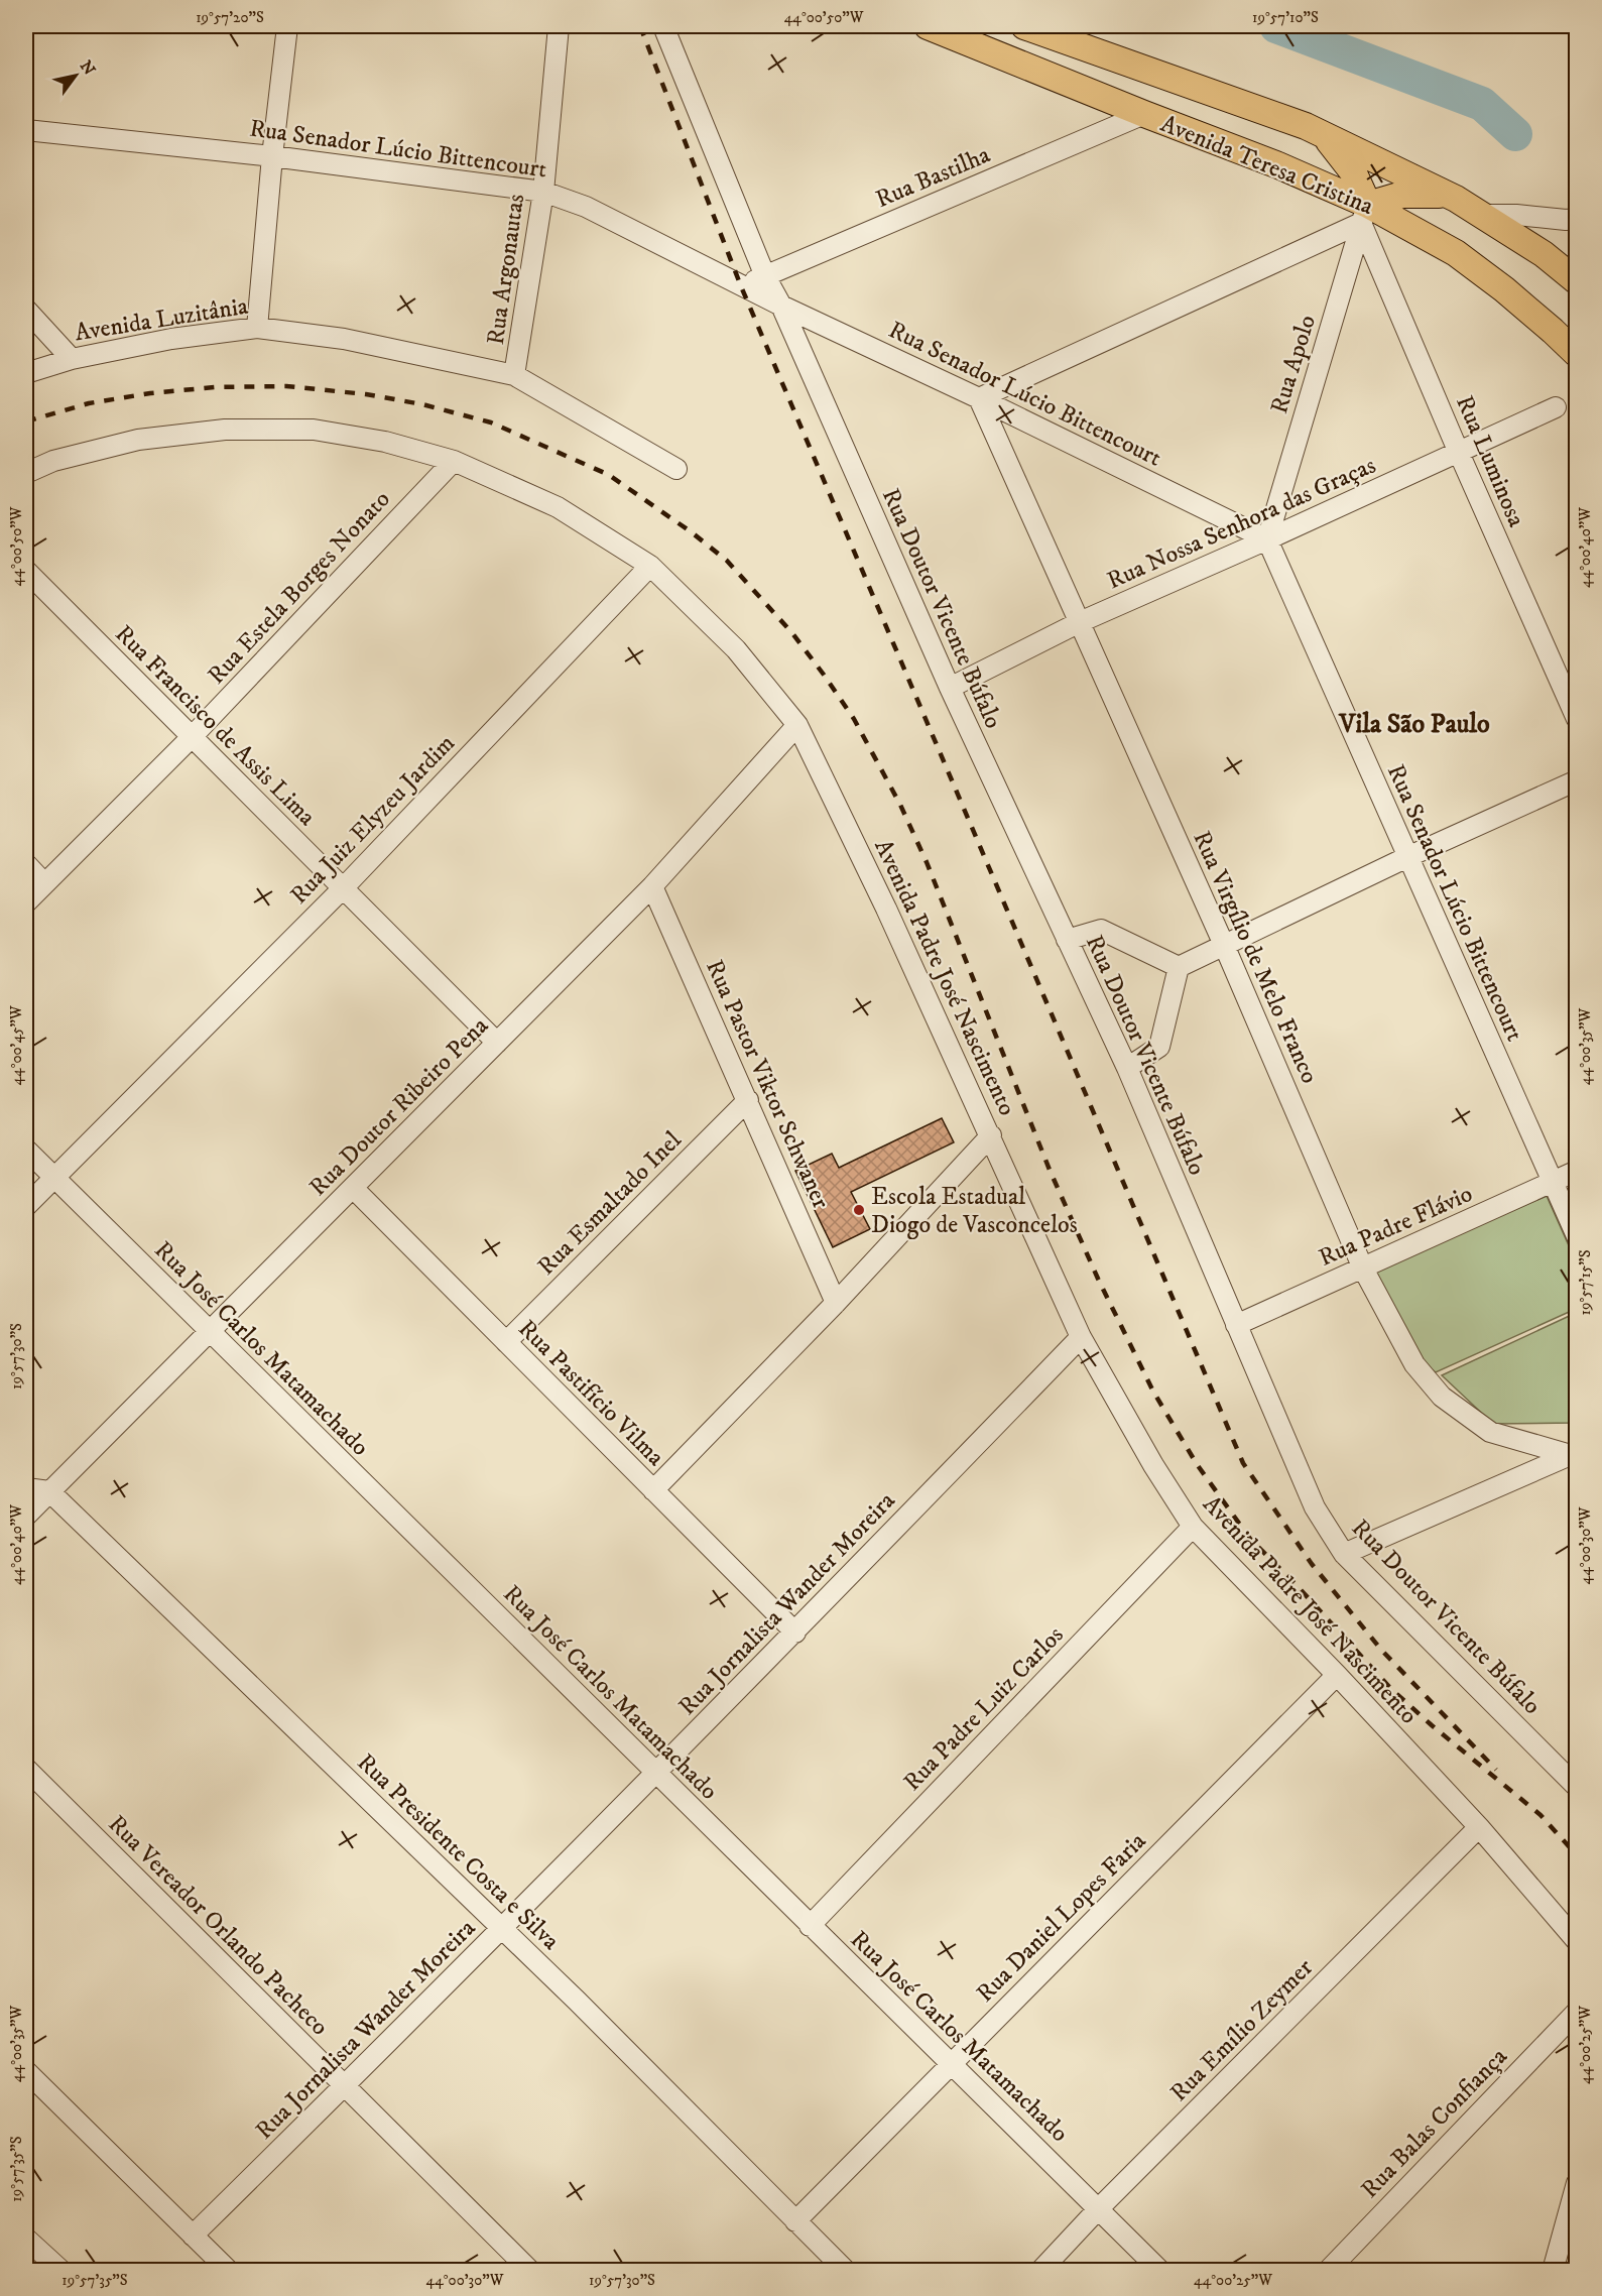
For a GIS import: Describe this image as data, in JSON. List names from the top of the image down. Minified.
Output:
{"streets":{"main road":["Avenida Teresa Cristina"],"street":["Rua Senador Lúcio Bittencourt","Rua Bastilha","Rua Argonautas","Avenida Luzitânia","Rua Apolo","Rua Luminosa","Rua Nossa Senhora das Graças","Rua Estela Borges Nonato","Rua Doutor Vicente Búfalo","Rua Francisco de Assis Lima","Rua Juiz Elyzeu Jardim","Rua Virgílio de Melo Franco","Avenida Padre José Nascimento","Rua Pastor Viktor Schwaner","Rua Doutor Ribeiro Pena","Rua Esmaltado Inel","Rua Padre Flávio","Rua José Carlos Matamachado","Rua Pastifício Vilma","Rua Jornalista Wander Moreira","Rua Padre Luiz Carlos","Rua Presidente Costa e Silva","Rua Daniel Lopes Faria","Rua Vereador Orlando Pacheco","Rua Emílio Zeymer","Rua Balas Confiança"]},"crossings":[["Rua Senador Lúcio Bittencourt","Rua Bastilha"],["Rua Senador Lúcio Bittencourt","Rua Argonautas"],["Rua Senador Lúcio Bittencourt","Rua Apolo"],["Rua Senador Lúcio Bittencourt","Rua Nossa Senhora das Graças"],["Rua Senador Lúcio Bittencourt","Rua Doutor Vicente Búfalo"],["Rua Senador Lúcio Bittencourt","Rua Virgílio de Melo Franco"],["Rua Senador Lúcio Bittencourt","Rua Padre Flávio"],["Avenida Teresa Cristina","Rua Bastilha"],["Avenida Teresa Cristina","Rua Apolo"],["Avenida Teresa Cristina","Rua Luminosa"],["Rua Bastilha","Rua Doutor Vicente Búfalo"],["Rua Argonautas","Avenida Luzitânia"],["Rua Apolo","Rua Luminosa"],["Rua Apolo","Rua Nossa Senhora das Graças"],["Rua Luminosa","Rua Nossa Senhora das Graças"],["Rua Nossa Senhora das Graças","Rua Doutor Vicente Búfalo"],["Rua Nossa Senhora das Graças","Rua Virgílio de Melo Franco"],["Rua Estela Borges Nonato","Rua Francisco de Assis Lima"],["Rua Estela Borges Nonato","Avenida Padre José Nascimento"],["Rua Doutor Vicente Búfalo","Rua Padre Flávio"],["Rua Francisco de Assis Lima","Rua Juiz Elyzeu Jardim"],["Rua Francisco de Assis Lima","Rua Doutor Ribeiro Pena"],["Rua Juiz Elyzeu Jardim","Avenida Padre José Nascimento"],["Rua Juiz Elyzeu Jardim","Rua José Carlos Matamachado"],["Rua Virgílio de Melo Franco","Rua Padre Flávio"],["Avenida Padre José Nascimento","Rua Doutor Ribeiro Pena"],["Avenida Padre José Nascimento","Rua Jornalista Wander Moreira"],["Avenida Padre José Nascimento","Rua Padre Luiz Carlos"],["Avenida Padre José Nascimento","Rua Daniel Lopes Faria"],["Avenida Padre José Nascimento","Rua Emílio Zeymer"],["Rua Pastor Viktor Schwaner","Rua Doutor Ribeiro Pena"],["Rua Pastor Viktor Schwaner","Rua Esmaltado Inel"],["Rua Doutor Ribeiro Pena","Rua José Carlos Matamachado"],["Rua Doutor Ribeiro Pena","Rua Pastifício Vilma"],["Rua Doutor Ribeiro Pena","Rua Presidente Costa e Silva"],["Rua Esmaltado Inel","Rua Pastifício Vilma"],["Rua José Carlos Matamachado","Rua Jornalista Wander Moreira"],["Rua José Carlos Matamachado","Rua Padre Luiz Carlos"],["Rua José Carlos Matamachado","Rua Daniel Lopes Faria"],["Rua José Carlos Matamachado","Rua Emílio Zeymer"],["Rua Pastifício Vilma","Rua Jornalista Wander Moreira"],["Rua Jornalista Wander Moreira","Rua Presidente Costa e Silva"],["Rua Jornalista Wander Moreira","Rua Vereador Orlando Pacheco"],["Rua Presidente Costa e Silva","Rua Daniel Lopes Faria"]],"districts":["Vila São Paulo"],"places":["Escola Estadual Diogo de Vasconcelos"],"north":"top right","coordinates":["19°57'20\"S","44°00'50\"W","19°57'10\"S","44°00'40\"W","44°00'45\"W","44°00'35\"W","19°57'15\"S","19°57'30\"S","44°00'30\"W","44°00'25\"W","19°57'35\"S"]}
